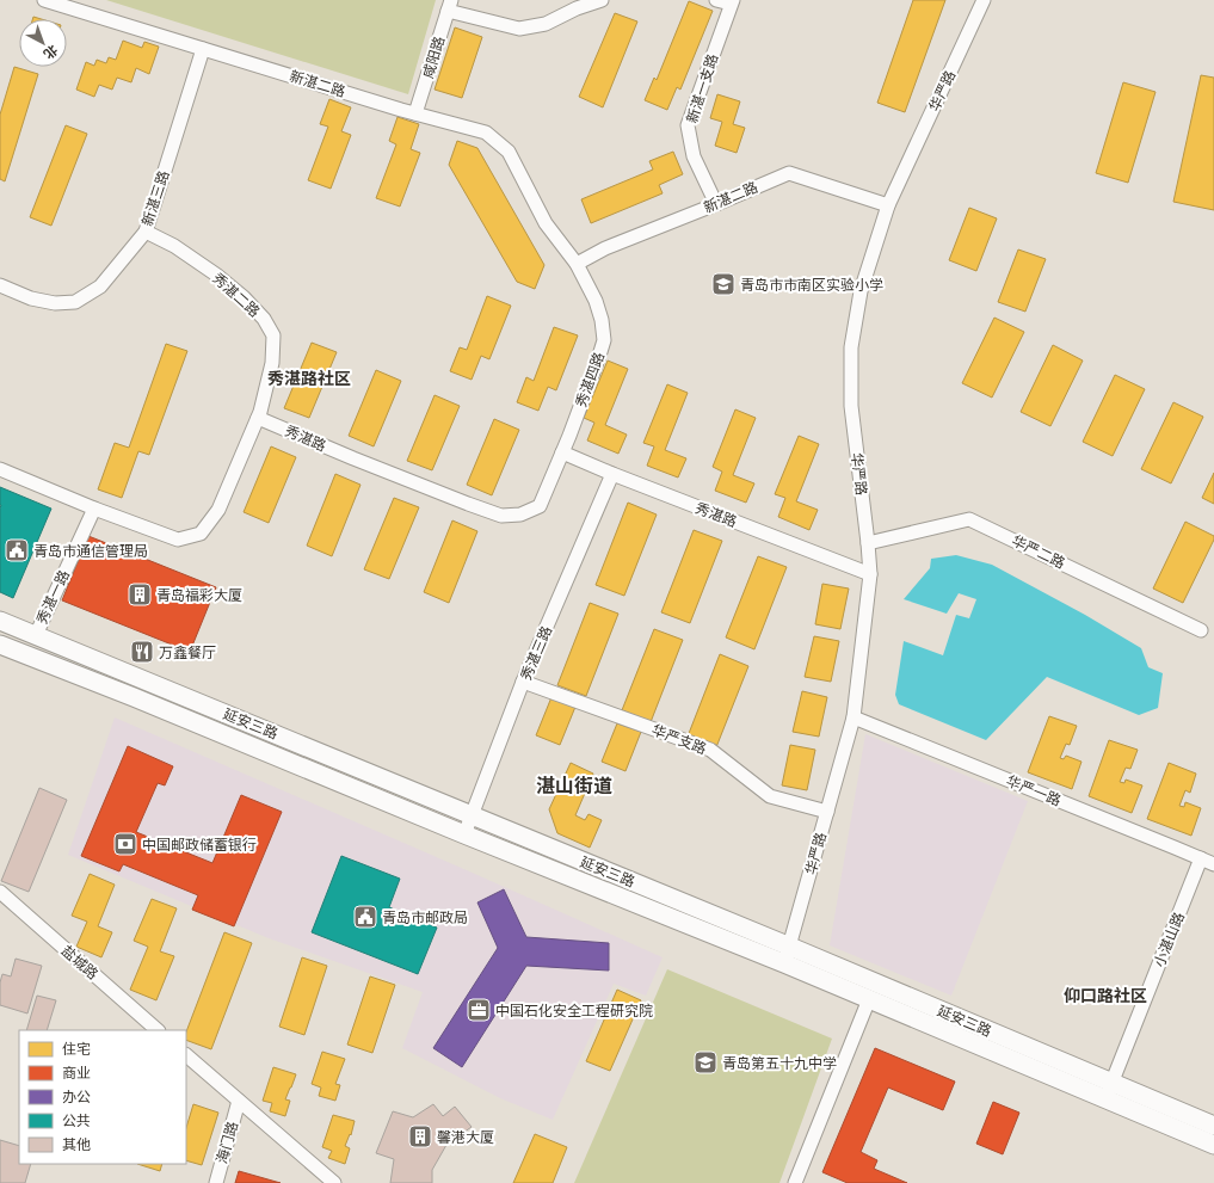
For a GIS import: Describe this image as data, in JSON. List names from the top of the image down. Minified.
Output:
{"streets":{"main road":["延安三路"],"street":["咸阳路","新湛二路","新湛一支路","华严路","新湛三路","秀湛二路","秀湛四路","秀湛路","华严二路","秀湛一路","秀湛三路","华严支路","华严一路","小湛山路","盐城路","海门路"]},"crossings":[["咸阳路","新湛二路"],["新湛二路","新湛一支路"],["新湛二路","华严路"],["新湛二路","新湛三路"],["新湛二路","秀湛四路"],["华严路","秀湛路"],["华严路","华严二路"],["华严路","延安三路"],["华严路","华严支路"],["华严路","华严一路"],["新湛三路","秀湛二路"],["秀湛二路","秀湛路"],["秀湛四路","秀湛路"],["秀湛路","秀湛三路"],["秀湛一路","延安三路"],["秀湛三路","延安三路"],["秀湛三路","华严支路"],["延安三路","小湛山路"],["华严一路","小湛山路"]],"districts":["秀湛路社区","湛山街道","仰口路社区"],"places":{"school or university":["青岛市市南区实验小学","青岛第五十九中学"],"public building":["青岛市通信管理局","青岛市邮政局"],"building":["青岛福彩大厦","馨港大厦"],"restaurant":["万鑫餐厅"],"bank":["中国邮政储蓄银行"],"office":["中国石化安全工程研究院"]},"legend":["住宅","商业","办公","公共","其他"],"north":"bottom right"}
